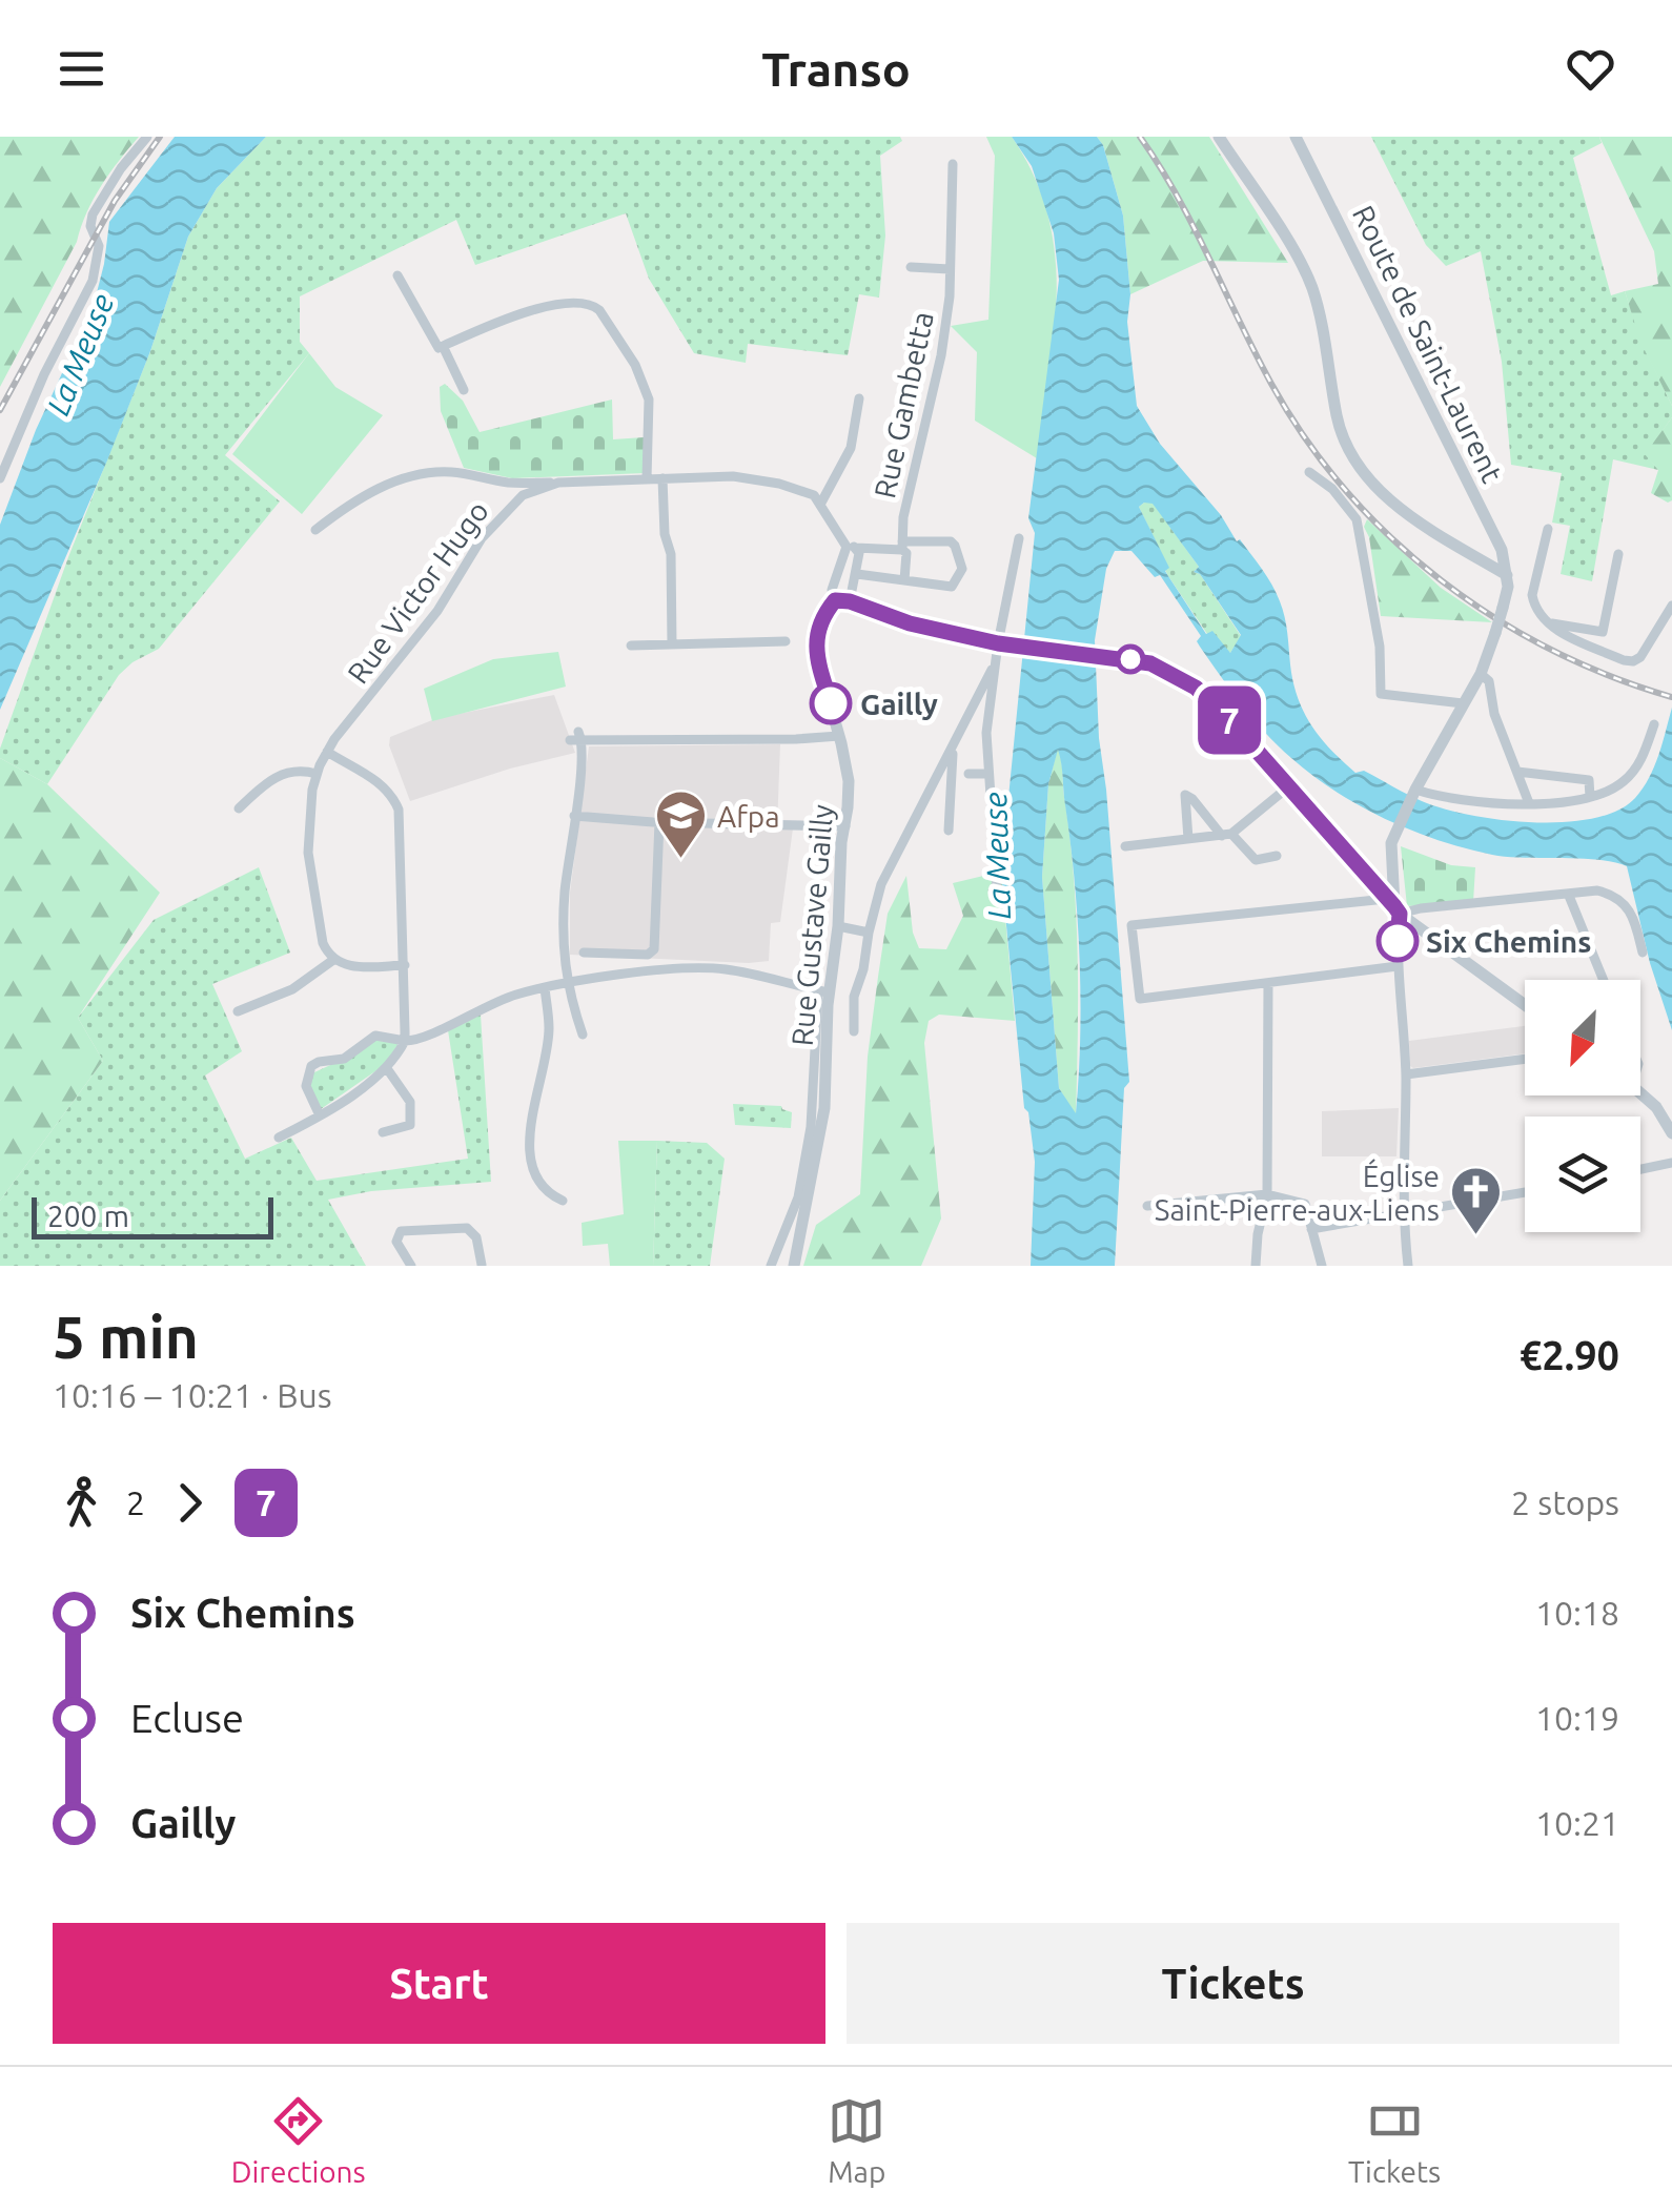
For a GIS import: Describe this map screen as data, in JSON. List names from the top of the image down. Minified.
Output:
{"streets":{"street":["Route de Saint-Laurent","Rue Gambetta","Rue Victor Hugo","Rue Gustave Gailly"]},"water":["La Meuse"],"places":{"other":["Gailly","Six Chemins"],"school or university":["Afpa"],"church":["Église Saint-Pierre-aux-Liens"]},"lines":["bus line 7"],"scale_bar":"200 m","north":"bottom left","page":{"header":"Transo","on_map":"7","scale":"200 m","heading":["5 min","10:16 – 10:21 · Bus","€2.90"],"legs":["2","7","2 stops"],"list":[{"name":"Six Chemins","value":"10:18"},{"name":"Ecluse","value":"10:19"},{"name":"Gailly","value":"10:21"}],"buttons":["Start","Tickets"],"tabs":["Directions","Map","Tickets"]}}
